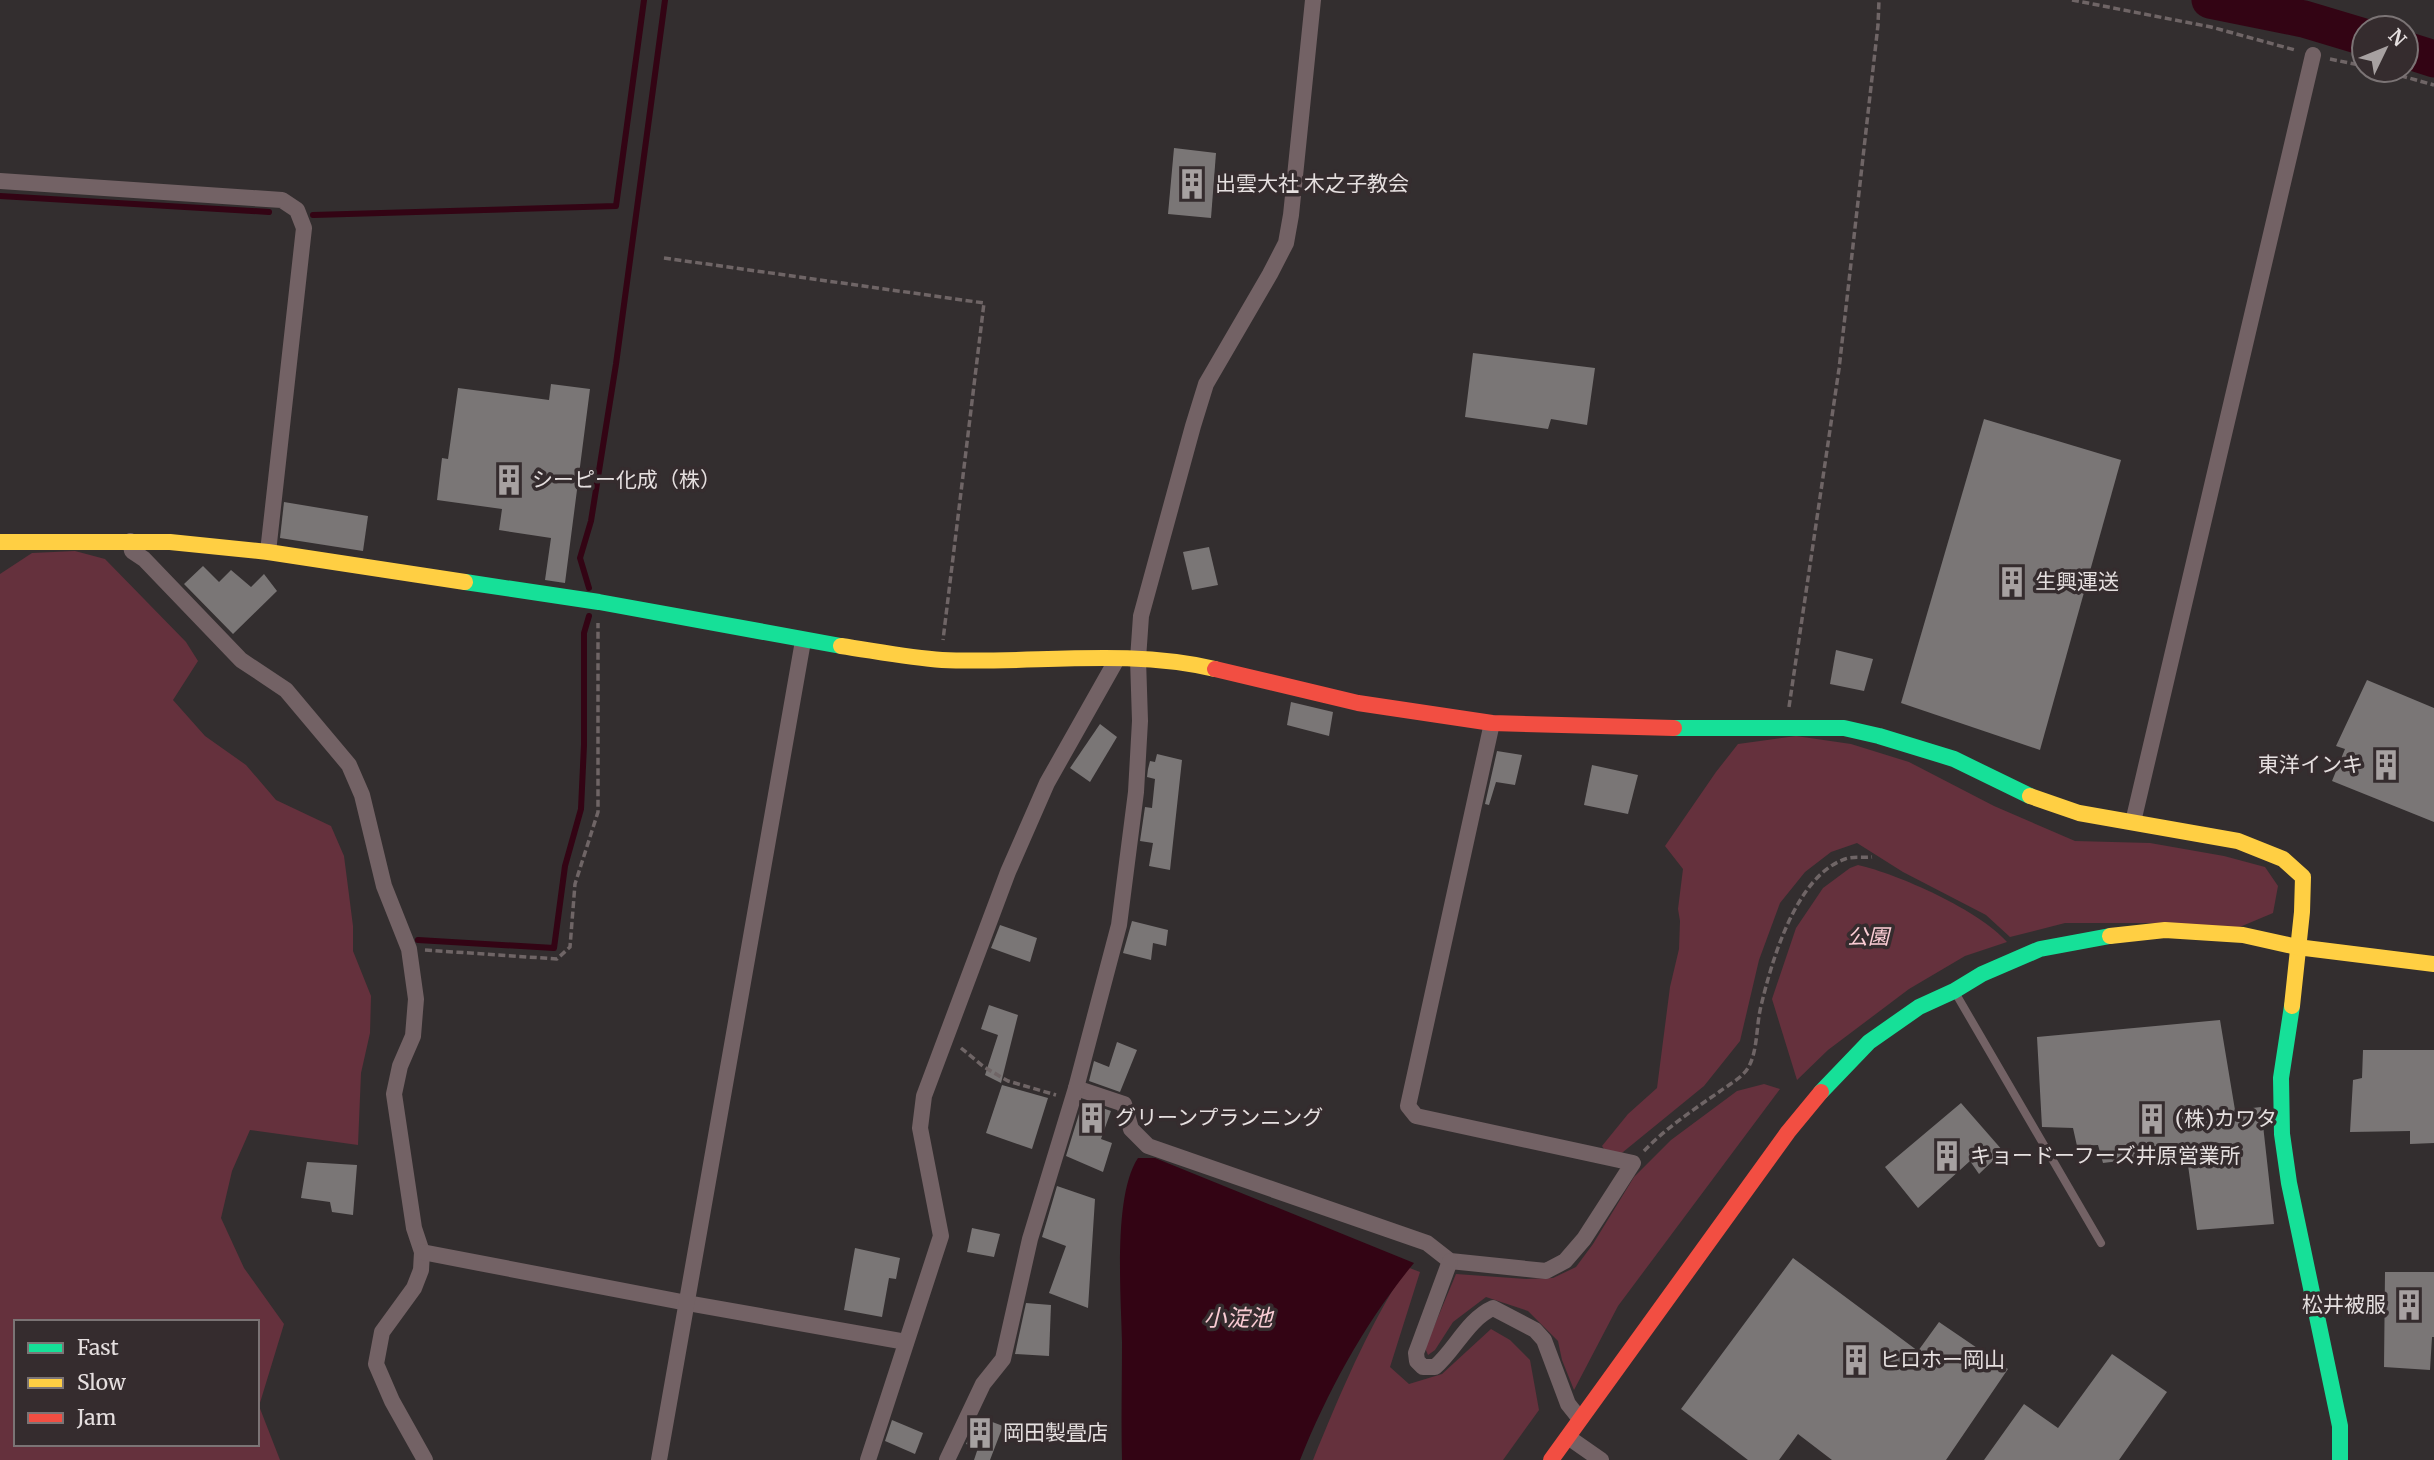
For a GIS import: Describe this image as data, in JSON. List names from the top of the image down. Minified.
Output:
{"water":["小淀池"],"parks":["公園"],"places":{"building":["出雲大社 木之子教会","シーピー化成（株）","生興運送","東洋インキ","グリーンプランニング","(株)カワタ","キョードーフーズ井原営業所","松井被服","ヒロホー岡山","岡田製畳店"]},"legend":["Fast","Slow","Jam"],"north":"top right"}
